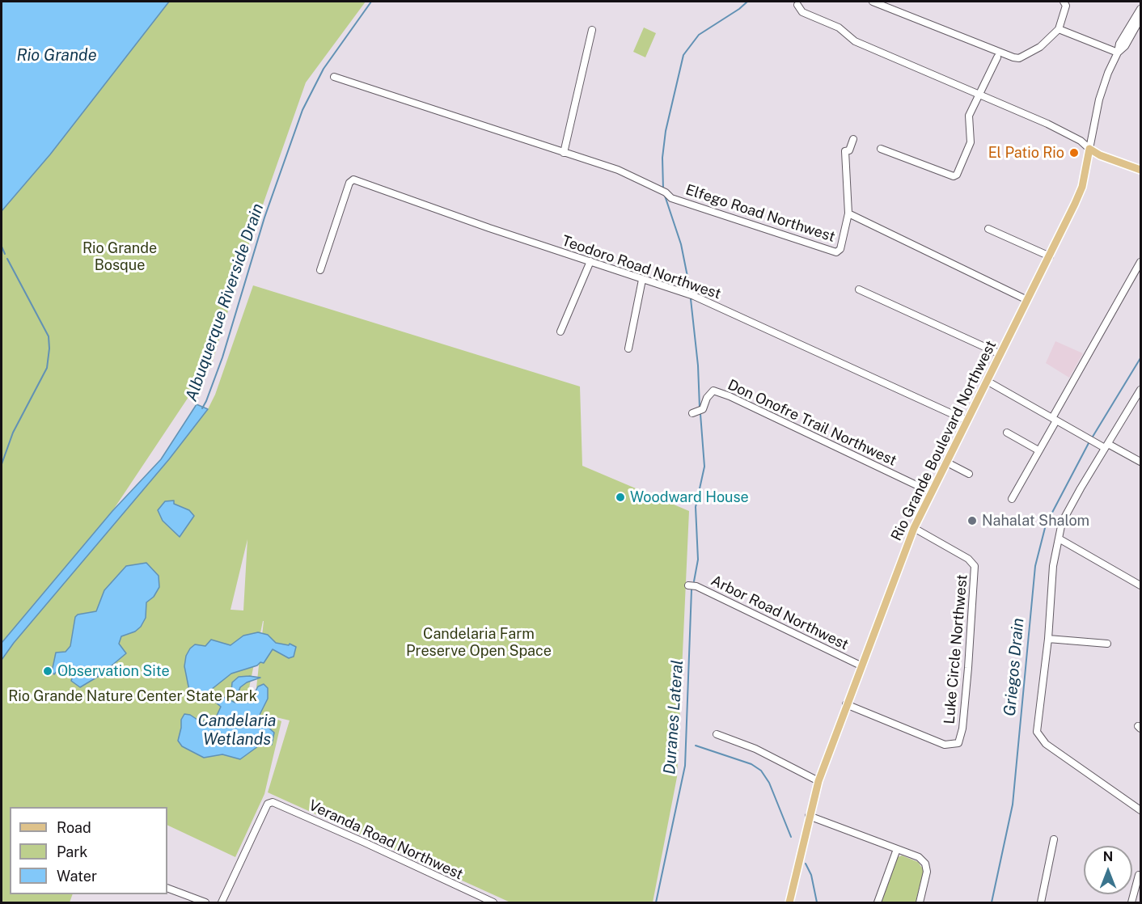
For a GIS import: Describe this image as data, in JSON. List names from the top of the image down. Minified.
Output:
{"streets":{"main road":["Rio Grande Boulevard Northwest"],"street":["Elfego Road Northwest","Teodoro Road Northwest","Don Onofre Trail Northwest","Arbor Road Northwest","Luke Circle Northwest","Veranda Road Northwest"]},"crossings":[["Elfego Road Northwest","Rio Grande Boulevard Northwest"],["Teodoro Road Northwest","Rio Grande Boulevard Northwest"],["Don Onofre Trail Northwest","Rio Grande Boulevard Northwest"],["Rio Grande Boulevard Northwest","Arbor Road Northwest"],["Rio Grande Boulevard Northwest","Luke Circle Northwest"]],"water":["Rio Grande","Albuquerque Riverside Drain","Griegos Drain","Duranes Lateral","Candelaria Wetlands"],"parks":["Rio Grande Bosque","Candelaria Farm Preserve Open Space","Rio Grande Nature Center State Park"],"places":["El Patio Rio","Woodward House","Nahalat Shalom","Observation Site"],"legend":["Road","Park","Water"],"north":"top"}
